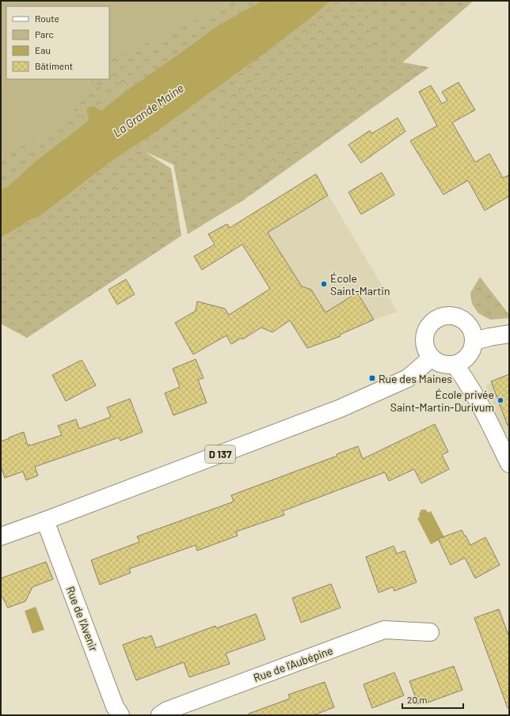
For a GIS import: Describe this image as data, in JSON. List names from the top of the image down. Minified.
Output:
{"streets":{"main road":["D 137","Rue de l'Avenir","Rue de l'Aubépine"]},"crossings":[["D 137","Rue de l'Avenir"]],"water":["La Grande Maine"],"places":{"other":["École Saint-Martin","École privée Saint-Martin-Durivum"],"transit":["Rue des Maines"]},"legend":["Route","Parc","Eau","Bâtiment"],"scale_bar":"20 m"}
